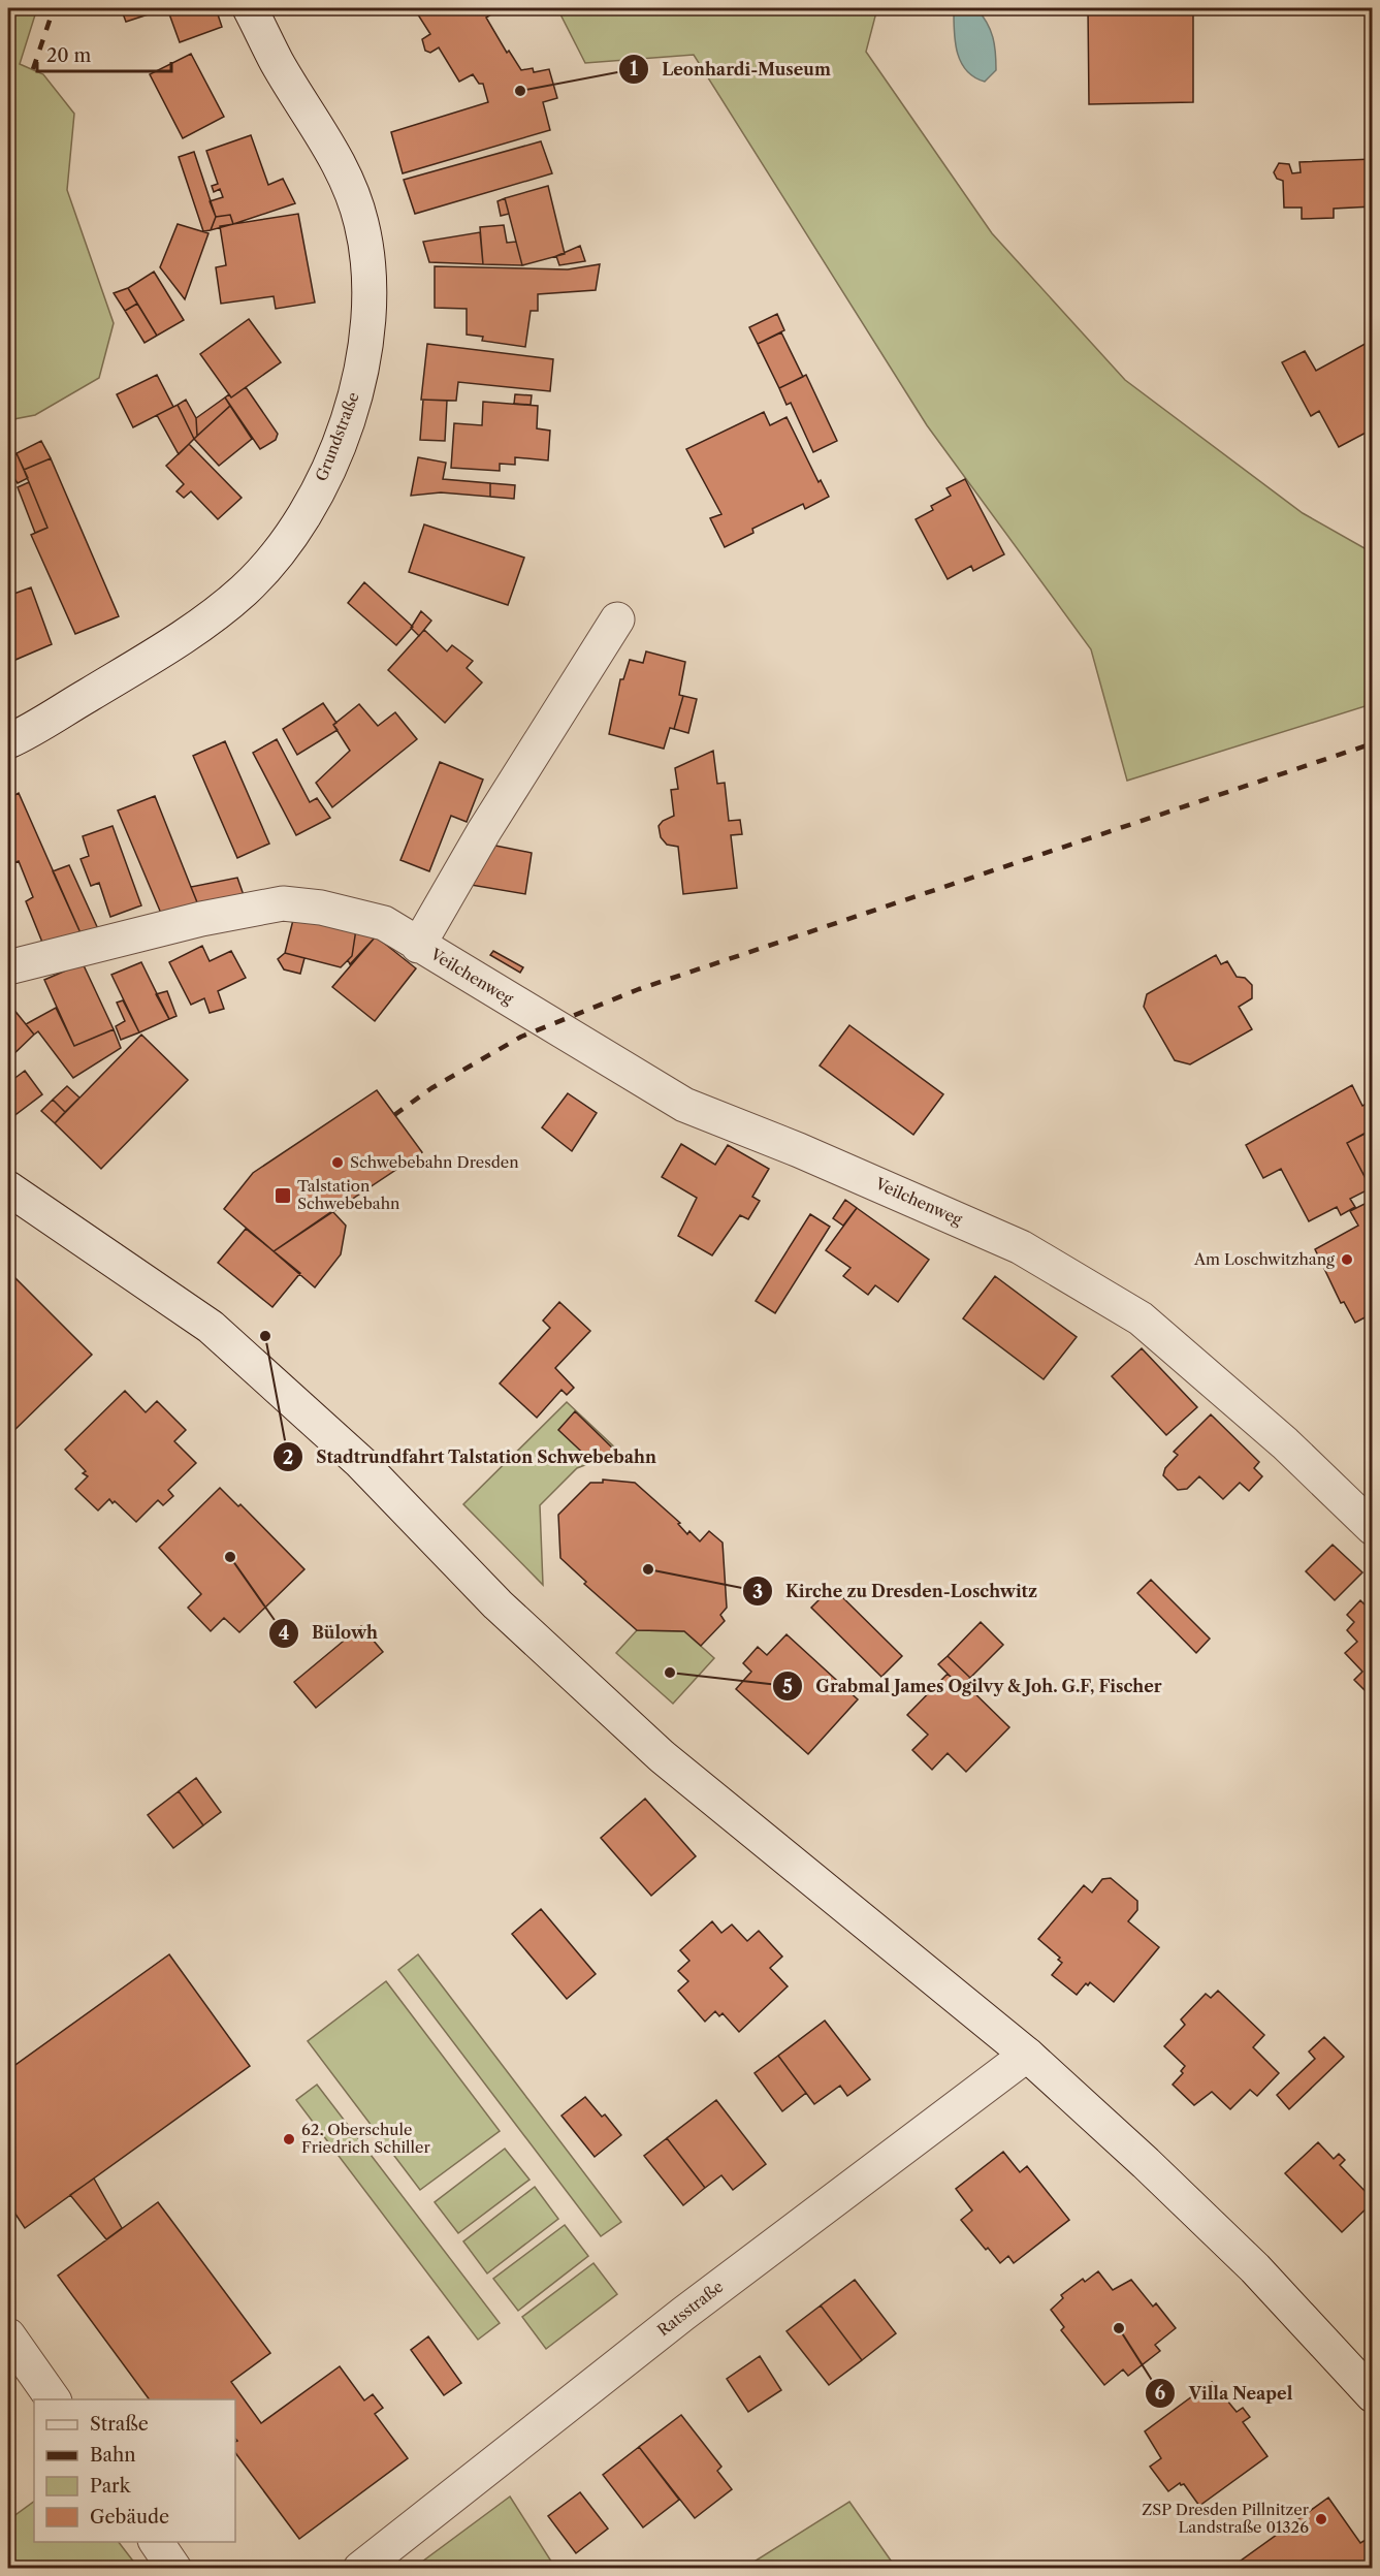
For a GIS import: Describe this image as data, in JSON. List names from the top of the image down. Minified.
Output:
{"streets":{"street":["Grundstraße","Veilchenweg","Ratsstraße"]},"places":{"other":["Leonhardi-Museum","Schwebebahn Dresden","Am Loschwitzhang","Stadtrundfahrt Talstation Schwebebahn","Bülowh","Kirche zu Dresden-Loschwitz","Grabmal James Ogilvy & Joh. G.F, Fischer","62. Oberschule Friedrich Schiller","Villa Neapel","ZSP Dresden Pillnitzer Landstraße 01326"],"transit":["Talstation Schwebebahn"]},"legend":["Straße","Bahn","Park","Gebäude"],"scale_bar":"20 m"}
